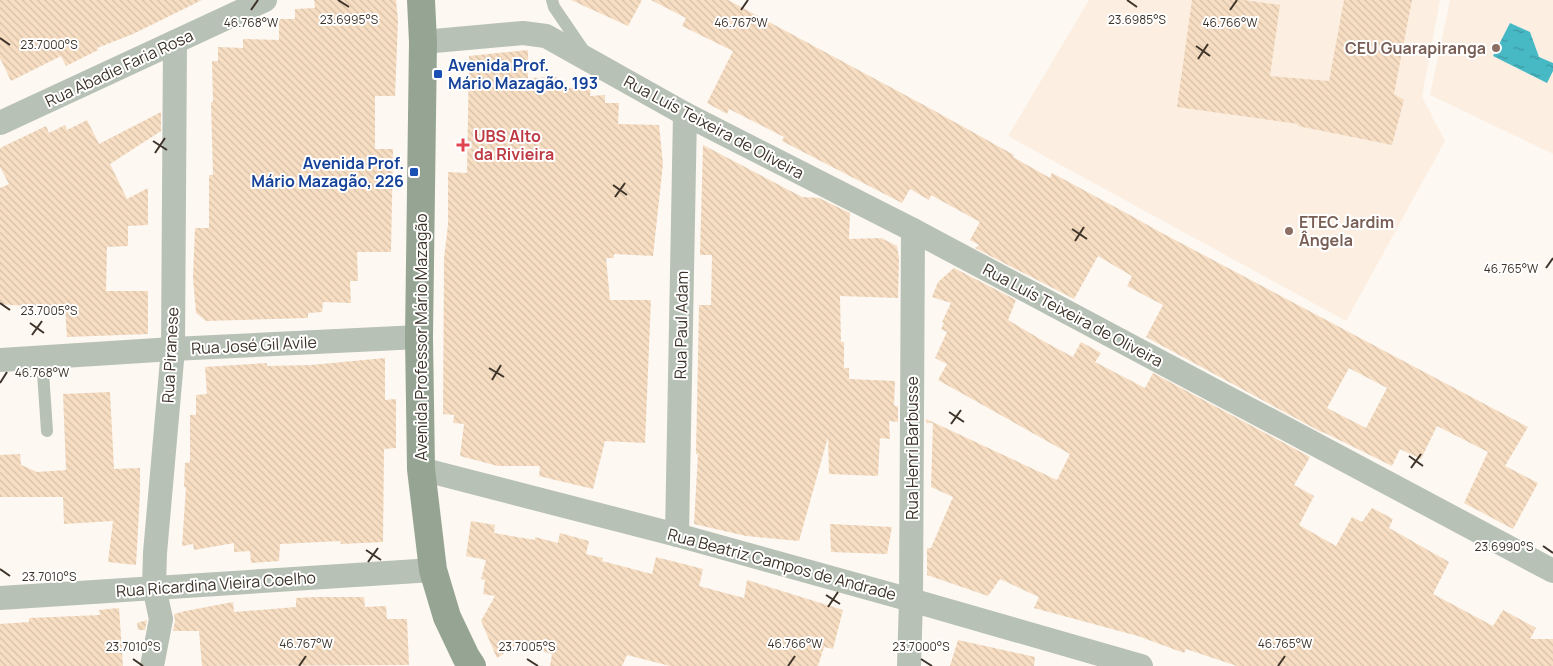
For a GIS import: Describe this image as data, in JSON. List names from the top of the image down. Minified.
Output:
{"streets":{"street":["Rua Abadie Faria Rosa","Rua Luís Teixeira de Oliveira","Rua Paul Adam","Avenida Professor Mário Mazagão","Rua José Gil Avile","Rua Piranese","Rua Henri Barbusse","Rua Beatriz Campos de Andrade","Rua Ricardina Vieira Coelho"]},"crossings":[["Rua Abadie Faria Rosa","Rua Piranese"],["Rua Luís Teixeira de Oliveira","Rua Paul Adam"],["Rua Luís Teixeira de Oliveira","Avenida Professor Mário Mazagão"],["Rua Luís Teixeira de Oliveira","Rua Henri Barbusse"],["Rua Paul Adam","Rua Beatriz Campos de Andrade"],["Avenida Professor Mário Mazagão","Rua José Gil Avile"],["Avenida Professor Mário Mazagão","Rua Beatriz Campos de Andrade"],["Avenida Professor Mário Mazagão","Rua Ricardina Vieira Coelho"],["Rua José Gil Avile","Rua Piranese"],["Rua Piranese","Rua Ricardina Vieira Coelho"],["Rua Henri Barbusse","Rua Beatriz Campos de Andrade"]],"places":{"other":["CEU Guarapiranga","ETEC Jardim Ângela"],"transit":["Avenida Prof. Mário Mazagão, 193","Avenida Prof. Mário Mazagão, 226"],"health":["UBS Alto da Rivieira"]},"coordinates":["23.6985°S","23.6995°S","46.768°W","46.767°W","46.766°W","23.7000°S","46.765°W","23.7005°S","23.6990°S","23.7010°S"]}
